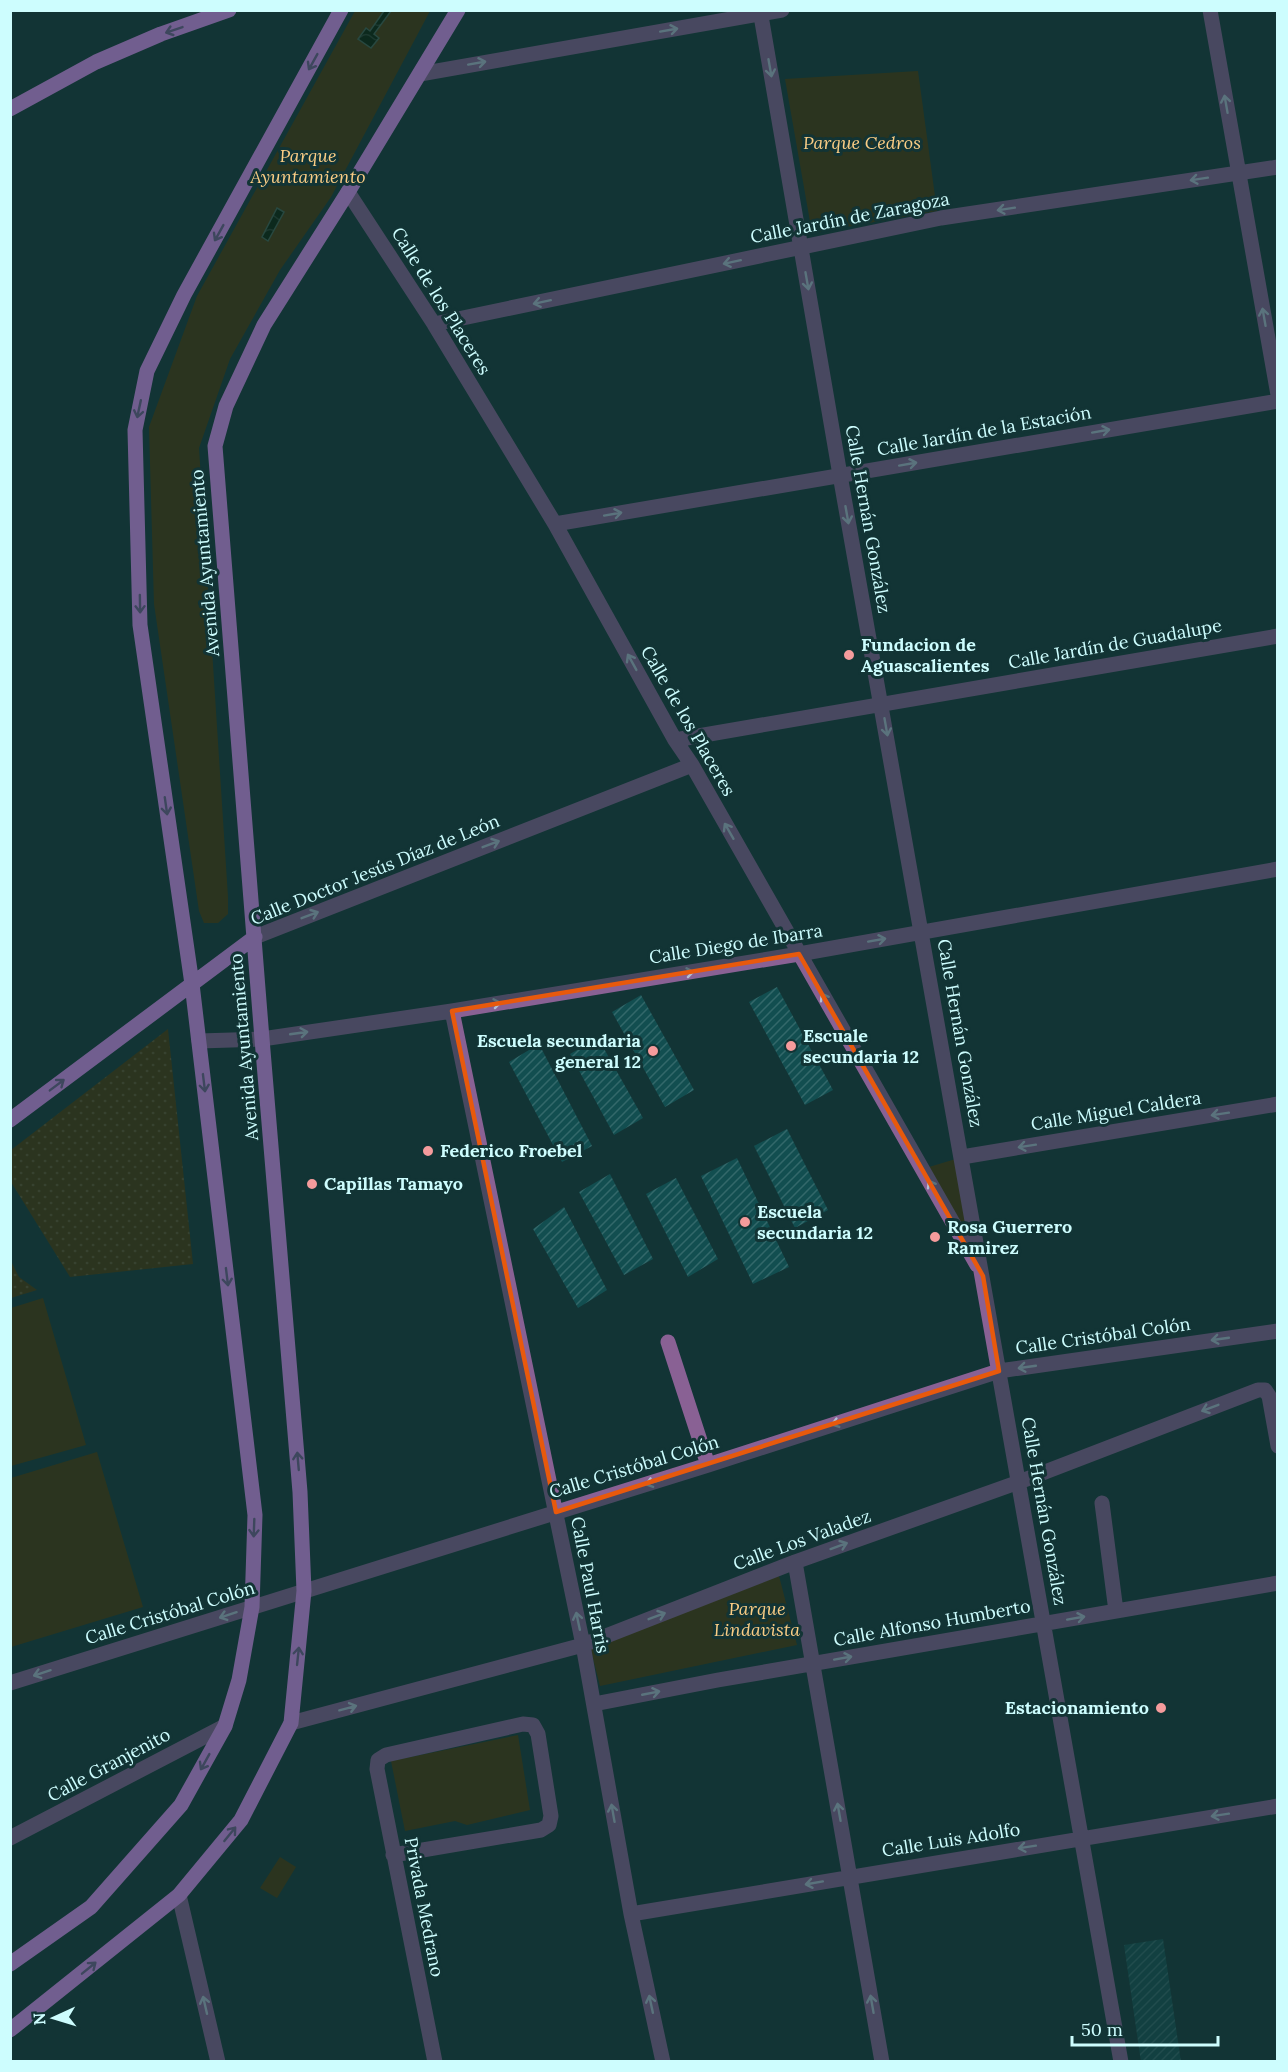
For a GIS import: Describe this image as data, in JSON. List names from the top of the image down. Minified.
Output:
{"streets":{"main road":["Avenida Ayuntamiento","Calle Doctor Jesús Díaz de León"],"street":["Calle Jardín de Zaragoza","Calle de los Placeres","Calle Jardín de la Estación","Calle Hernán González","Calle Jardín de Guadalupe","Calle Diego de Ibarra","Calle Miguel Caldera","Calle Cristóbal Colón","Calle Los Valadez","Calle Paul Harris","Calle Alfonso Humberto","Calle Granjenito","Calle Luis Adolfo","Privada Medrano"]},"crossings":[["Calle Jardín de Zaragoza","Calle de los Placeres"],["Calle Jardín de Zaragoza","Calle Hernán González"],["Calle de los Placeres","Calle Jardín de la Estación"],["Calle de los Placeres","Calle Hernán González"],["Calle de los Placeres","Avenida Ayuntamiento"],["Calle de los Placeres","Calle Jardín de Guadalupe"],["Calle de los Placeres","Calle Doctor Jesús Díaz de León"],["Calle de los Placeres","Calle Diego de Ibarra"],["Calle Jardín de la Estación","Calle Hernán González"],["Calle Hernán González","Calle Jardín de Guadalupe"],["Calle Hernán González","Calle Diego de Ibarra"],["Calle Hernán González","Calle Miguel Caldera"],["Calle Hernán González","Calle Cristóbal Colón"],["Calle Hernán González","Calle Los Valadez"],["Calle Hernán González","Calle Alfonso Humberto"],["Calle Hernán González","Calle Luis Adolfo"],["Avenida Ayuntamiento","Calle Doctor Jesús Díaz de León"],["Avenida Ayuntamiento","Calle Diego de Ibarra"],["Avenida Ayuntamiento","Calle Cristóbal Colón"],["Avenida Ayuntamiento","Calle Los Valadez"],["Calle Diego de Ibarra","Calle Paul Harris"],["Calle Cristóbal Colón","Calle Paul Harris"],["Calle Los Valadez","Calle Paul Harris"],["Calle Paul Harris","Calle Alfonso Humberto"],["Calle Paul Harris","Calle Luis Adolfo"]],"one_way":["Calle Jardín de Zaragoza","Calle de los Placeres","Calle Jardín de la Estación","Calle Hernán González","Calle Doctor Jesús Díaz de León","Calle Diego de Ibarra","Calle Miguel Caldera","Calle Cristóbal Colón","Calle Paul Harris","Calle Alfonso Humberto","Calle Luis Adolfo"],"parks":["Parque Cedros","Parque Ayuntamiento","Parque Lindavista"],"places":["Fundacion de Aguascalientes","Escuale secundaria 12","Escuela secundaria general 12","Federico Froebel","Capillas Tamayo","Escuela secundaria 12","Rosa Guerrero Ramirez","Estacionamiento"],"scale_bar":"50 m","north":"left"}
